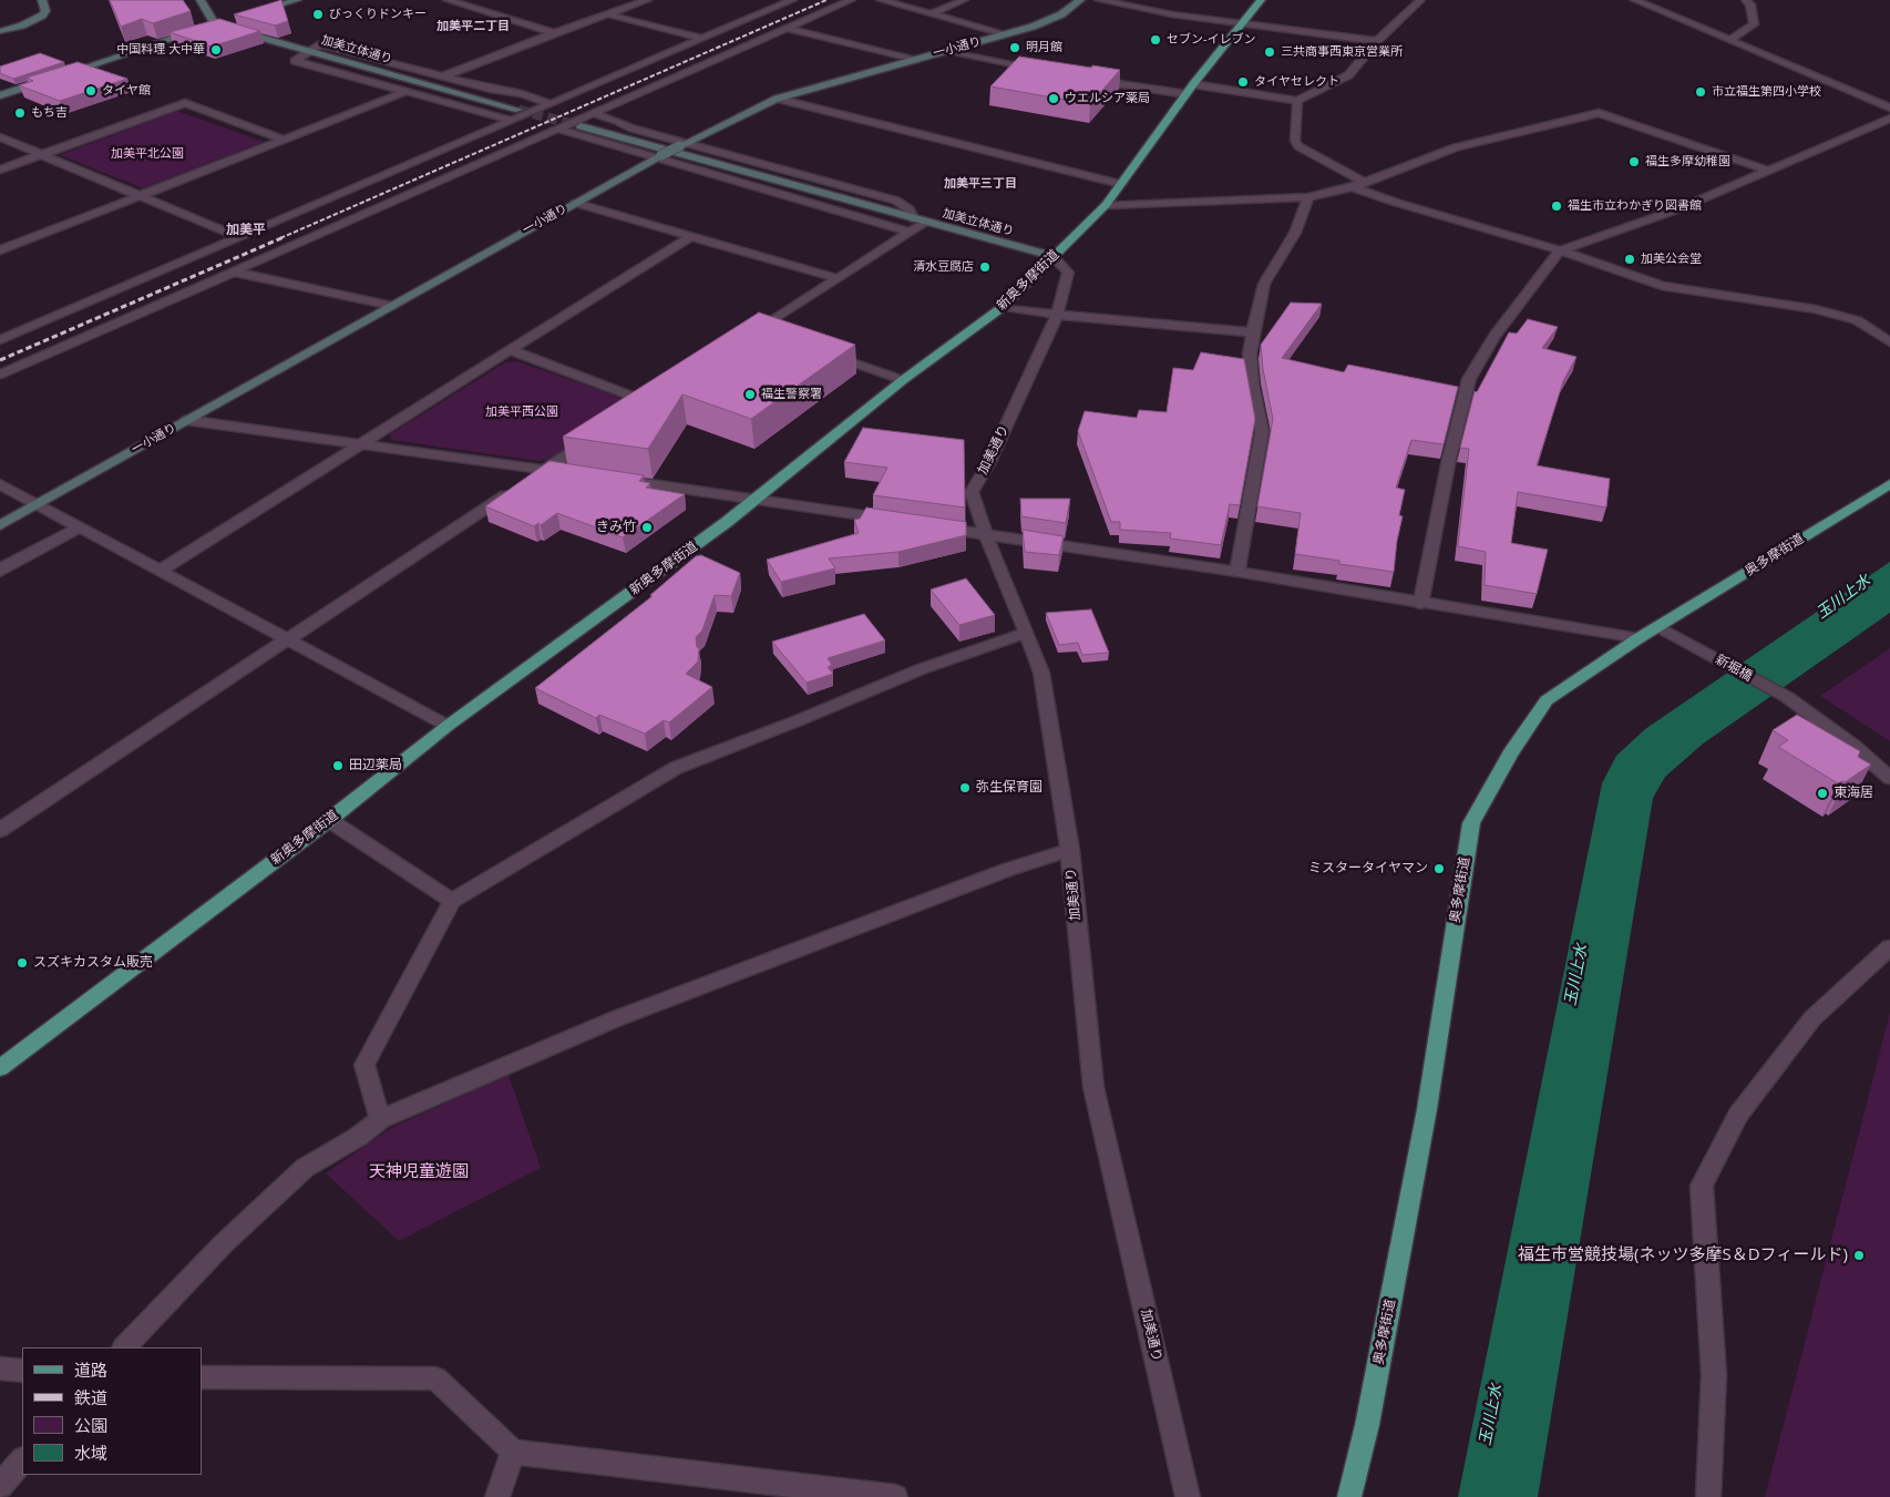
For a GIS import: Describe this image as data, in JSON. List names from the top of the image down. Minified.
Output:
{"streets":{"main road":["新奥多摩街道","奥多摩街道"],"street":["一小通り","加美立体通り","加美通り","新堀橋"]},"crossings":[["加美立体通り","新奥多摩街道"],["加美立体通り","加美通り"],["新奥多摩街道","加美通り"],["奥多摩街道","新堀橋"]],"districts":["加美平二丁目","加美平三丁目","加美平"],"water":["玉川上水"],"parks":["加美平北公園","加美平西公園","天神児童遊園"],"places":["びっくりドンキー","セブン-イレブン","明月館","中国料理 大中華","三共商事西東京営業所","タイヤセレクト","タイヤ館","市立福生第四小学校","ウエルシア薬局","もち吉","福生多摩幼稚園","福生市立わかぎり図書館","加美公会堂","清水豆腐店","福生警察署","きみ竹","田辺薬局","弥生保育園","東海居","ミスタータイヤマン","スズキカスタム販売","福生市営競技場(ネッツ多摩S＆Dフィールド)"],"legend":["道路","鉄道","公園","水域"]}
